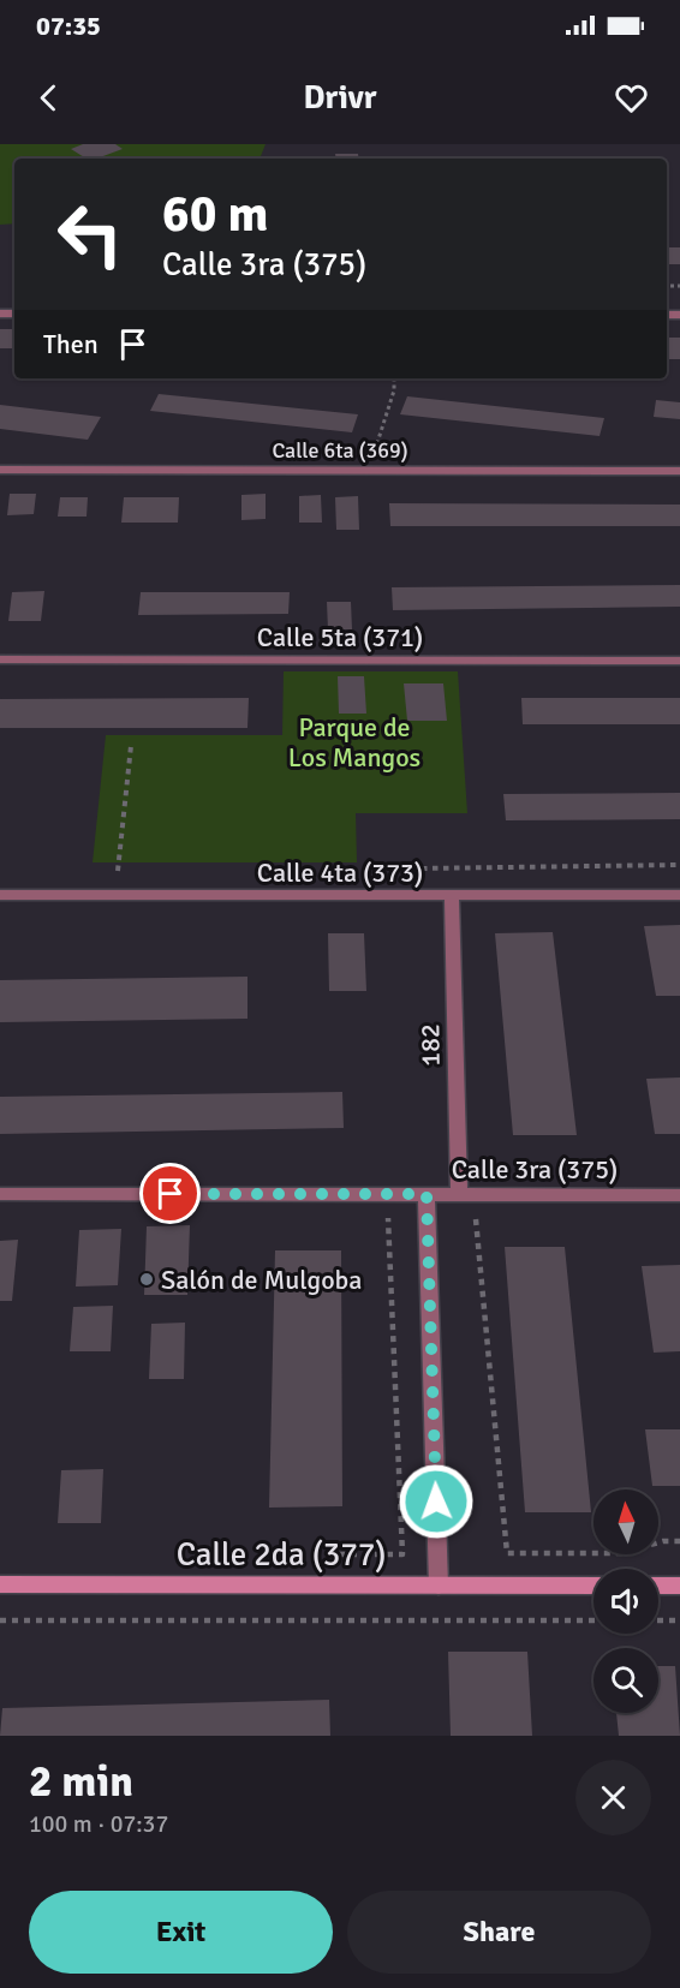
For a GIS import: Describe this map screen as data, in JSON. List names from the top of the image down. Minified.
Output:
{"streets":{"street":["Calle 6ta (369)","Calle 5ta (371)","Calle 4ta (373)","182","Calle 3ra (375)","Calle 2da (377)"]},"crossings":[["Calle 4ta (373)","182"],["182","Calle 3ra (375)"]],"parks":["Parque de Los Mangos"],"places":["Salón de Mulgoba"],"north":"top","page":{"status":"07:35","header":"Drivr","turn":["60 m","Calle 3ra (375)"],"then":"Then","heading":["2 min","100 m · 07:37"],"buttons":["Exit","Share"]}}
